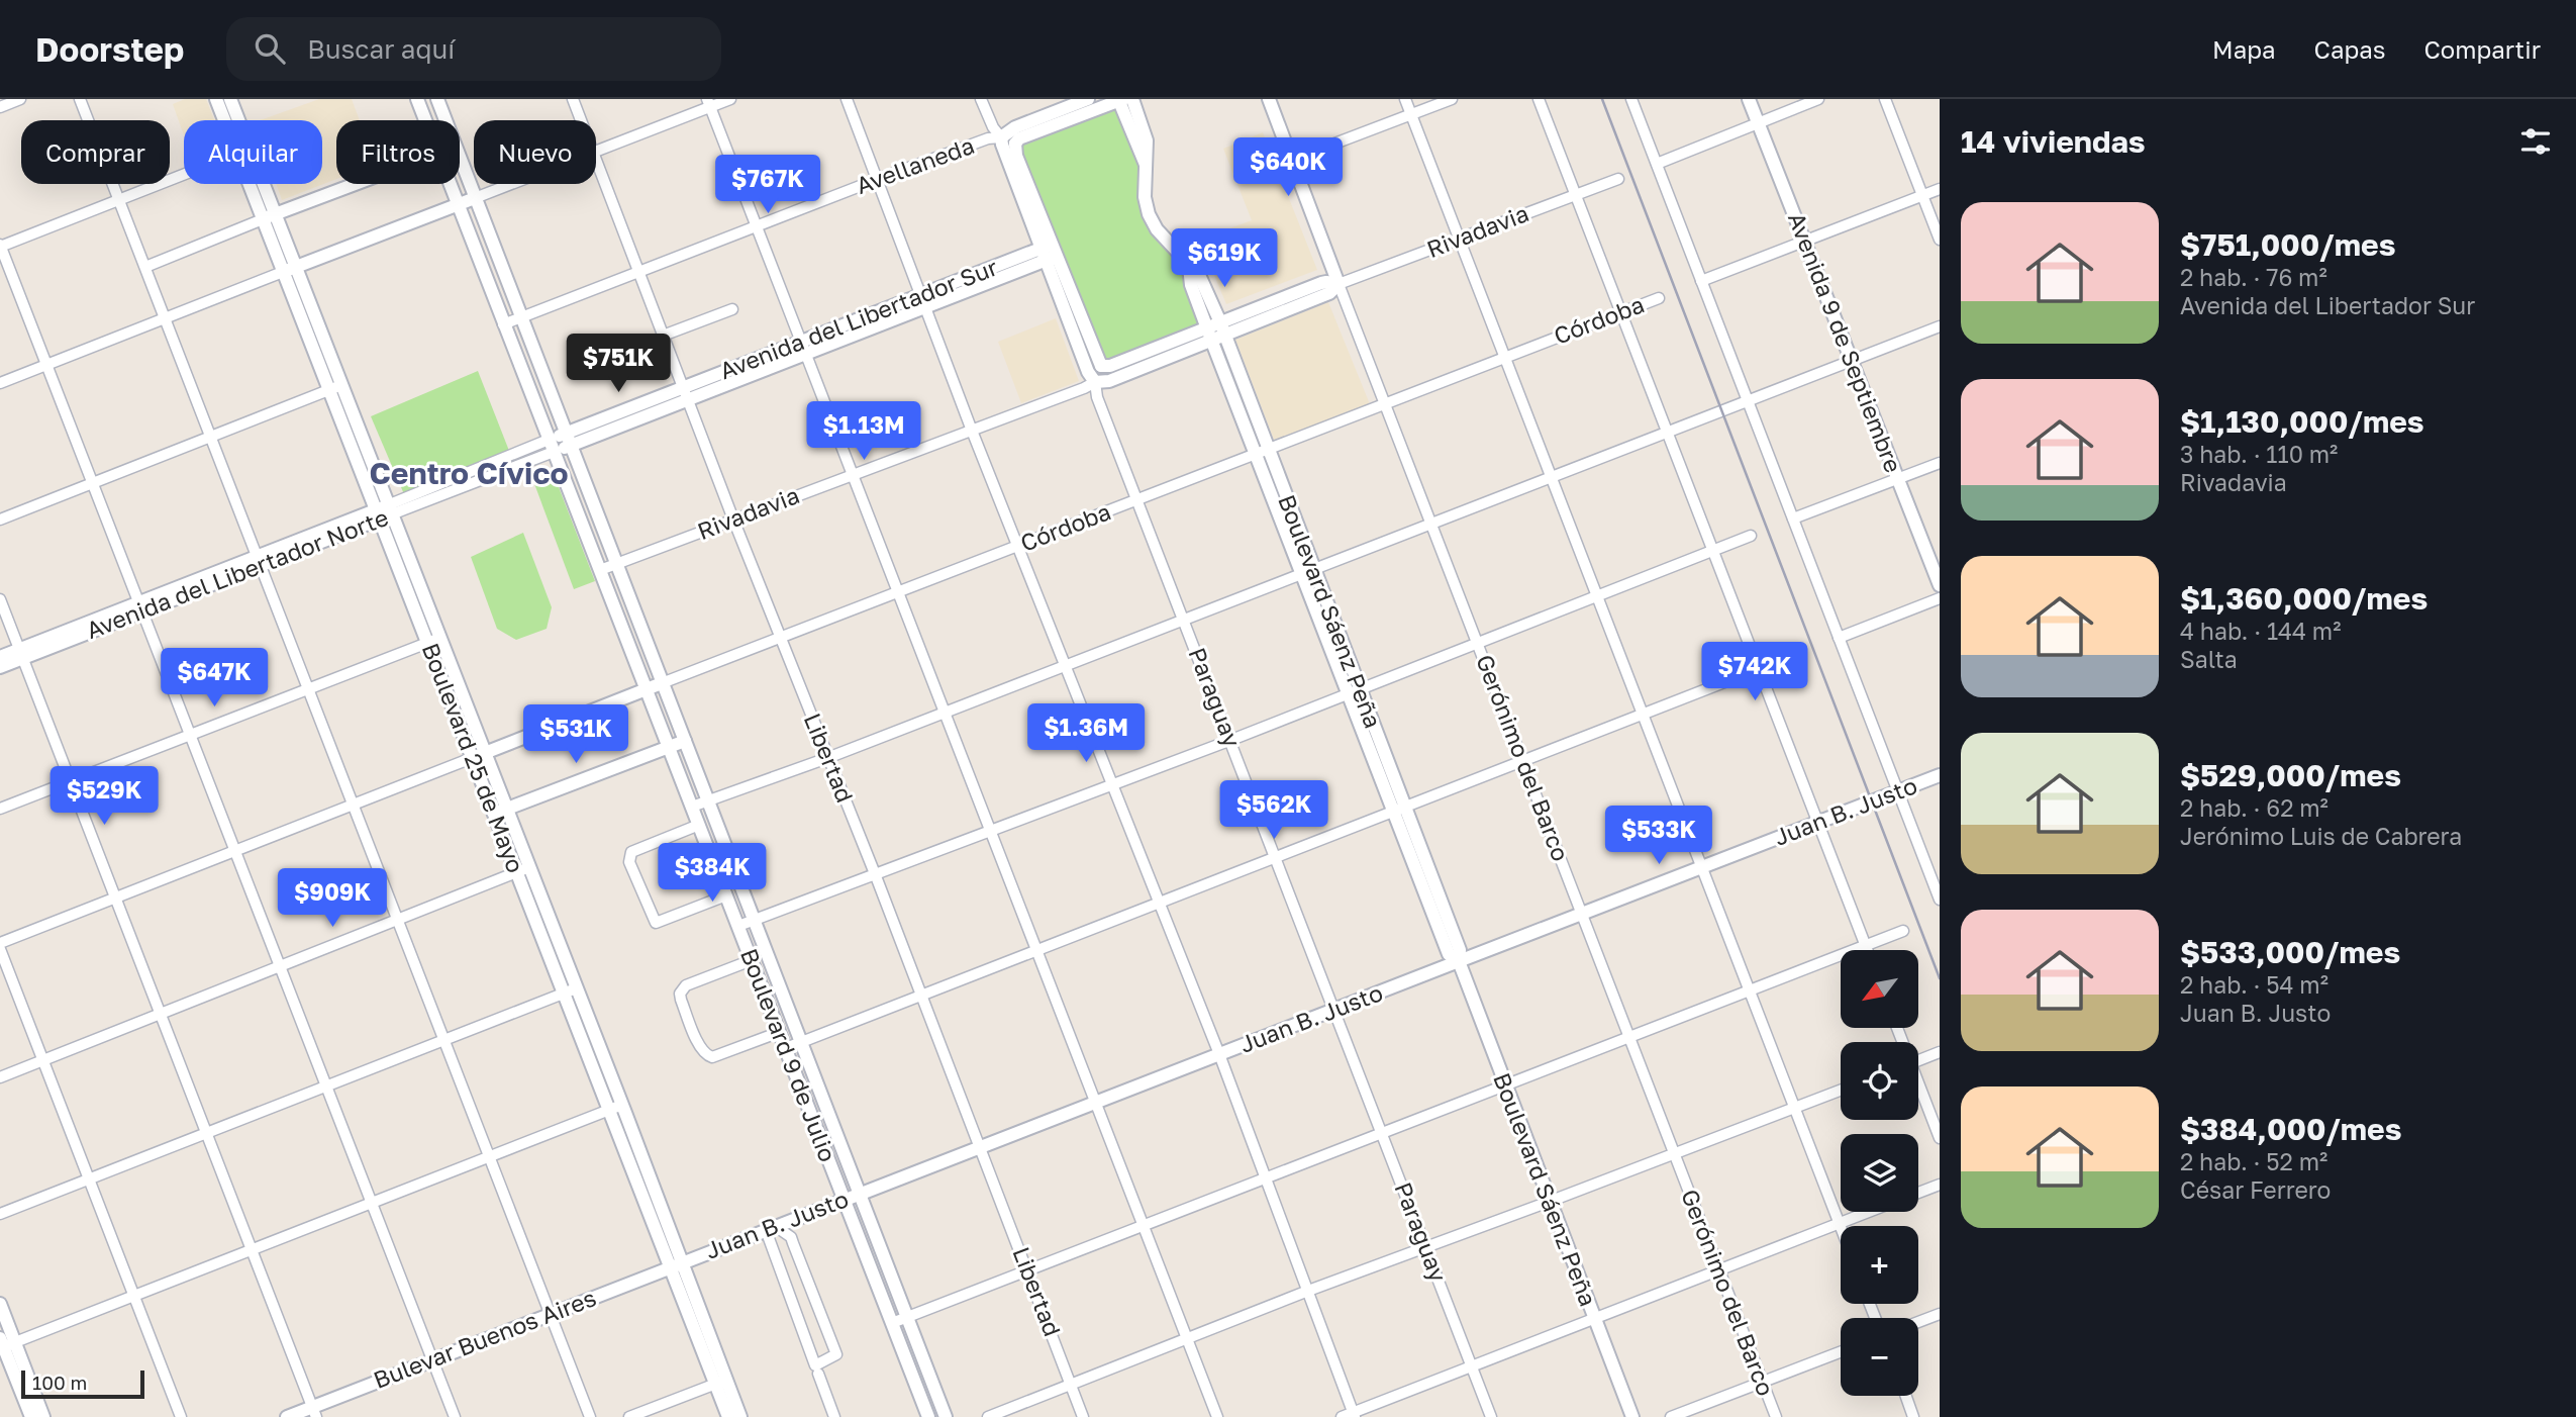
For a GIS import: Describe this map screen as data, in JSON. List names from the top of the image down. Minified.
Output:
{"streets":{"main road":["Avellaneda","Rivadavia","Avenida del Libertador Sur","Córdoba","Avenida 9 de Septiembre","Avenida del Libertador Norte","Boulevard Sáenz Peña","Paraguay","Boulevard 25 de Mayo","Gerónimo del Barco","Juan B. Justo","Boulevard 9 de Julio","Bulevar Buenos Aires"],"street":["Libertad"]},"crossings":[["Avellaneda","Paraguay"],["Avellaneda","Libertad"],["Avellaneda","Boulevard 9 de Julio"],["Rivadavia","Boulevard Sáenz Peña"],["Rivadavia","Paraguay"],["Rivadavia","Libertad"],["Rivadavia","Gerónimo del Barco"],["Rivadavia","Boulevard 9 de Julio"],["Avenida del Libertador Sur","Avenida del Libertador Norte"],["Avenida del Libertador Sur","Paraguay"],["Avenida del Libertador Sur","Libertad"],["Avenida del Libertador Sur","Boulevard 9 de Julio"],["Córdoba","Boulevard Sáenz Peña"],["Córdoba","Paraguay"],["Córdoba","Boulevard 25 de Mayo"],["Córdoba","Libertad"],["Córdoba","Gerónimo del Barco"],["Córdoba","Boulevard 9 de Julio"],["Avenida del Libertador Norte","Boulevard 25 de Mayo"],["Avenida del Libertador Norte","Boulevard 9 de Julio"],["Boulevard Sáenz Peña","Juan B. Justo"],["Paraguay","Juan B. Justo"],["Boulevard 25 de Mayo","Juan B. Justo"],["Boulevard 25 de Mayo","Bulevar Buenos Aires"],["Libertad","Juan B. Justo"],["Gerónimo del Barco","Juan B. Justo"],["Juan B. Justo","Boulevard 9 de Julio"],["Juan B. Justo","Bulevar Buenos Aires"]],"districts":["Centro Cívico"],"scale_bar":"100 m","north":"bottom left","page":{"header":"Doorstep","search":"Buscar aquí","nav":["Mapa","Capas","Compartir"],"heading":"14 viviendas","chip":["Comprar","Alquilar","Filtros","Nuevo"],"price":["$640K","$767K","$619K","$751K","$1.13M","$742K","$647K","$1.36M","$531K","$529K","$562K","$533K","$384K","$909K"],"list":[{"name":"$751,000/mes","note":"2 hab. · 76 m² · Avenida del Libertador Sur"},{"name":"$1,130,000/mes","note":"3 hab. · 110 m² · Rivadavia"},{"name":"$1,360,000/mes","note":"4 hab. · 144 m² · Salta"},{"name":"$529,000/mes","note":"2 hab. · 62 m² · Jerónimo Luis de Cabrera"},{"name":"$533,000/mes","note":"2 hab. · 54 m² · Juan B. Justo"},{"name":"$384,000/mes","note":"2 hab. · 52 m² · César Ferrero"}],"map_buttons":["+","−"],"scale":"100 m"}}
